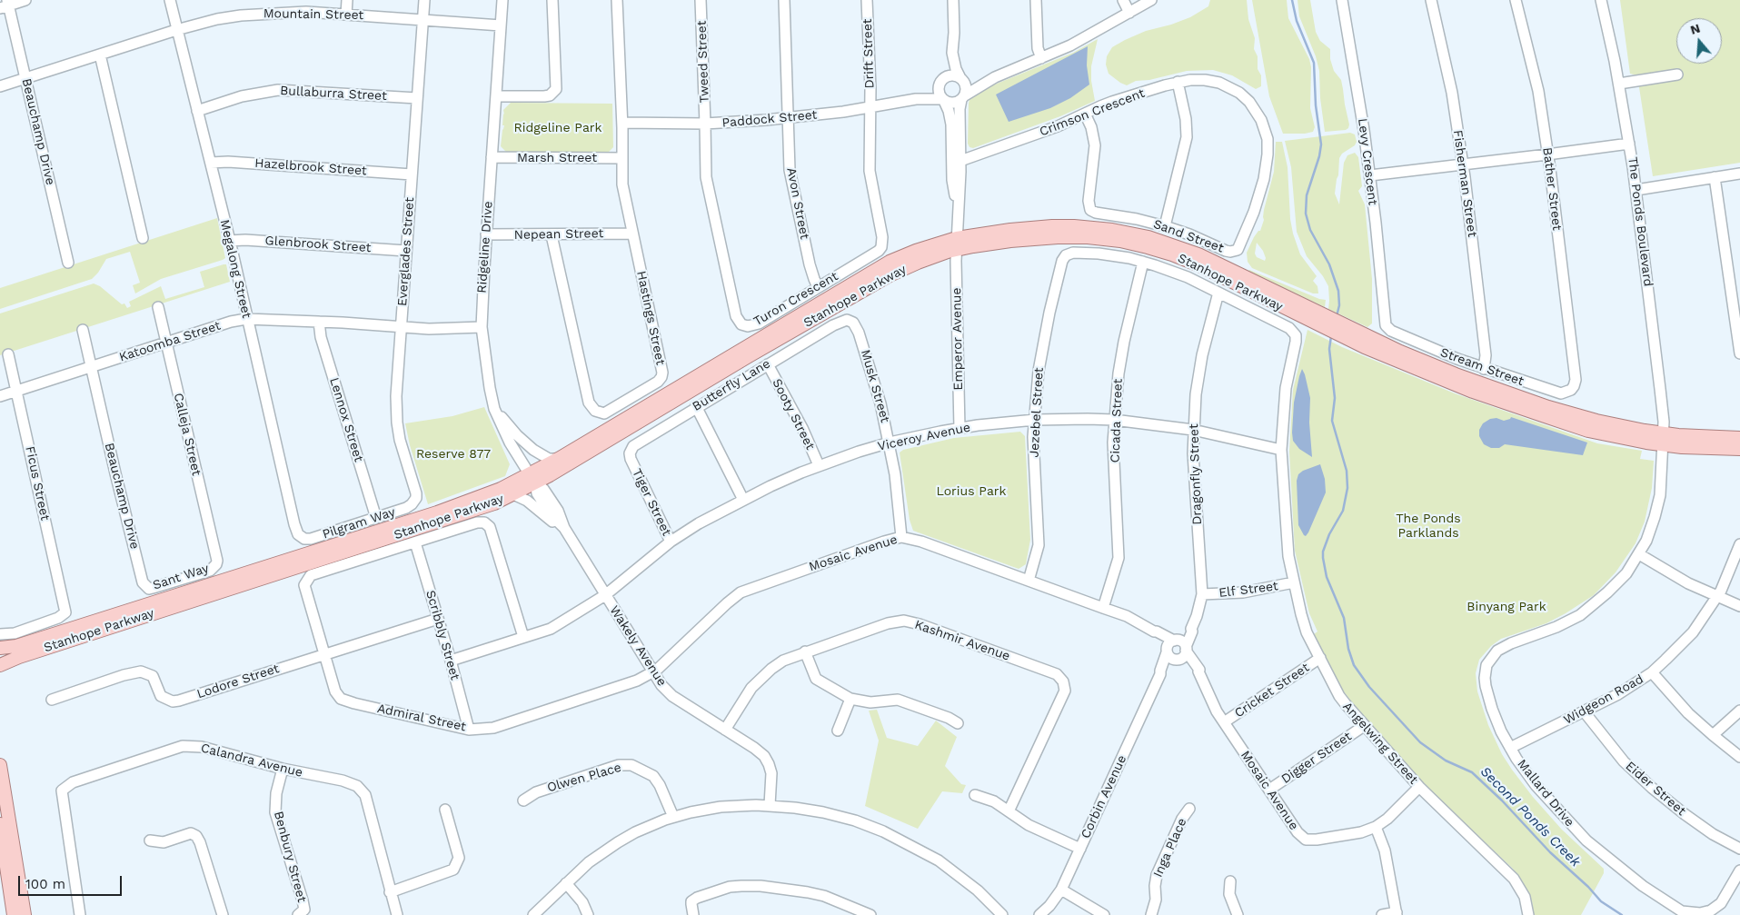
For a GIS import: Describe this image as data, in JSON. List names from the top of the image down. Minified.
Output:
{"streets":{"main road":["Stanhope Parkway"],"street":["Mountain Street","Drift Street","Tweed Street","Bullaburra Street","Crimson Crescent","Paddock Street","Beauchamp Drive","Marsh Street","Levy Crescent","Hazelbrook Street","Fisherman Street","Bather Street","Avon Street","The Ponds Boulevard","Nepean Street","Sand Street","Glenbrook Street","Ridgeline Drive","Everglades Street","Megalong Street","Turon Crescent","Hastings Street","Emperor Avenue","Katoomba Street","Stream Street","Butterfly Lane","Musk Street","Jezebel Street","Sooty Street","Lennox Street","Cicada Street","Calleja Street","Viceroy Avenue","Dragonfly Street","Ficus Street","Tiger Street","Pilgram Way","Mosaic Avenue","Sant Way","Elf Street","Scribbly Street","Kashmir Avenue","Wakely Avenue","Lodore Street","Cricket Street","Widgeon Road","Admiral Street","Angelwing Street","Digger Street","Calandra Avenue","Olwen Place","Eider Street","Mallard Drive","Corbin Avenue","Inga Place","Benbury Street"]},"crossings":[["Mountain Street","Beauchamp Drive"],["Mountain Street","Ridgeline Drive"],["Mountain Street","Everglades Street"],["Mountain Street","Megalong Street"],["Drift Street","Paddock Street"],["Drift Street","Turon Crescent"],["Tweed Street","Paddock Street"],["Tweed Street","Turon Crescent"],["Bullaburra Street","Everglades Street"],["Bullaburra Street","Megalong Street"],["Crimson Crescent","Sand Street"],["Crimson Crescent","Emperor Avenue"],["Paddock Street","Avon Street"],["Paddock Street","Turon Crescent"],["Paddock Street","Hastings Street"],["Paddock Street","Emperor Avenue"],["Beauchamp Drive","Katoomba Street"],["Beauchamp Drive","Sant Way"],["Marsh Street","Ridgeline Drive"],["Marsh Street","Hastings Street"],["Levy Crescent","Stream Street"],["Hazelbrook Street","Everglades Street"],["Hazelbrook Street","Megalong Street"],["Fisherman Street","Stream Street"],["Bather Street","Stream Street"],["Avon Street","Turon Crescent"],["The Ponds Boulevard","Stanhope Parkway"],["The Ponds Boulevard","Mallard Drive"],["Nepean Street","Ridgeline Drive"],["Nepean Street","Hastings Street"],["Glenbrook Street","Everglades Street"],["Glenbrook Street","Megalong Street"],["Ridgeline Drive","Stanhope Parkway"],["Ridgeline Drive","Katoomba Street"],["Ridgeline Drive","Wakely Avenue"],["Everglades Street","Katoomba Street"],["Everglades Street","Pilgram Way"],["Megalong Street","Katoomba Street"],["Megalong Street","Pilgram Way"],["Stanhope Parkway","Emperor Avenue"],["Stanhope Parkway","Wakely Avenue"],["Stanhope Parkway","Mallard Drive"],["Emperor Avenue","Viceroy Avenue"],["Katoomba Street","Lennox Street"],["Katoomba Street","Calleja Street"],["Katoomba Street","Ficus Street"],["Butterfly Lane","Musk Street"],["Butterfly Lane","Sooty Street"],["Butterfly Lane","Tiger Street"],["Musk Street","Viceroy Avenue"],["Musk Street","Mosaic Avenue"],["Jezebel Street","Cicada Street"],["Jezebel Street","Viceroy Avenue"],["Jezebel Street","Mosaic Avenue"],["Sooty Street","Viceroy Avenue"],["Lennox Street","Pilgram Way"],["Cicada Street","Viceroy Avenue"],["Cicada Street","Mosaic Avenue"],["Calleja Street","Sant Way"],["Viceroy Avenue","Dragonfly Street"],["Viceroy Avenue","Tiger Street"],["Viceroy Avenue","Scribbly Street"],["Viceroy Avenue","Wakely Avenue"],["Viceroy Avenue","Angelwing Street"],["Dragonfly Street","Mosaic Avenue"],["Dragonfly Street","Elf Street"],["Dragonfly Street","Angelwing Street"],["Dragonfly Street","Corbin Avenue"],["Mosaic Avenue","Wakely Avenue"],["Mosaic Avenue","Cricket Street"],["Mosaic Avenue","Admiral Street"],["Mosaic Avenue","Angelwing Street"],["Mosaic Avenue","Digger Street"],["Mosaic Avenue","Corbin Avenue"],["Elf Street","Angelwing Street"],["Scribbly Street","Lodore Street"],["Scribbly Street","Admiral Street"],["Kashmir Avenue","Wakely Avenue"],["Wakely Avenue","Admiral Street"],["Lodore Street","Admiral Street"],["Cricket Street","Angelwing Street"],["Widgeon Road","Eider Street"],["Widgeon Road","Mallard Drive"],["Angelwing Street","Digger Street"],["Calandra Avenue","Benbury Street"]],"water":["Second Ponds Creek"],"parks":["Ridgeline Park","Reserve 877","Lorius Park","The Ponds Parklands","Binyang Park"],"scale_bar":"100 m","north":"top"}
